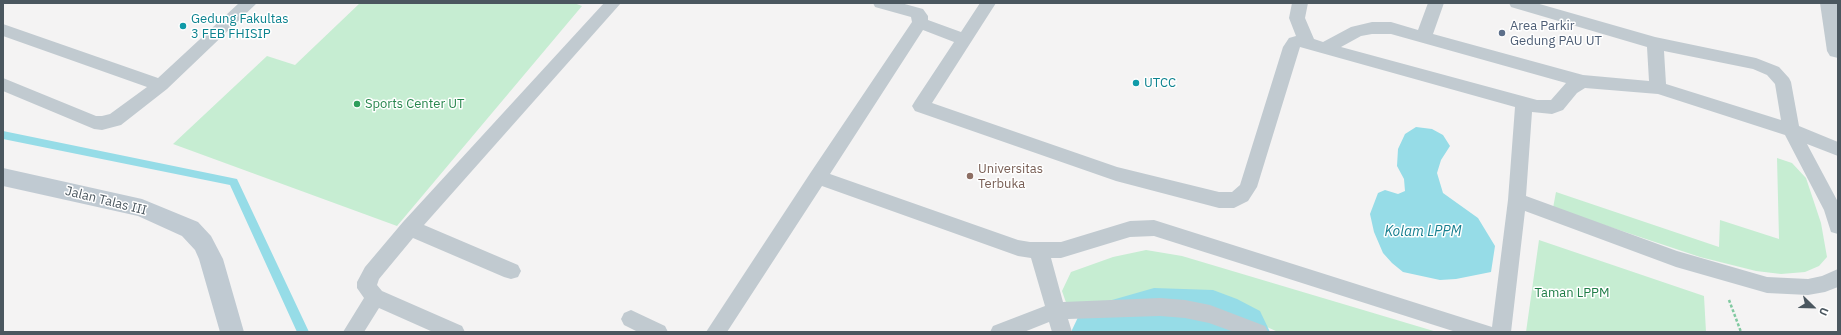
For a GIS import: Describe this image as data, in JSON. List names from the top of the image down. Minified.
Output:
{"streets":{"street":["Jalan Talas III"]},"water":["Kolam LPPM"],"parks":["Taman LPPM"],"places":["Gedung Fakultas 3 FEB FHISIP","Area Parkir Gedung PAU UT","UTCC","Sports Center UT","Universitas Terbuka"],"north":"bottom right"}
